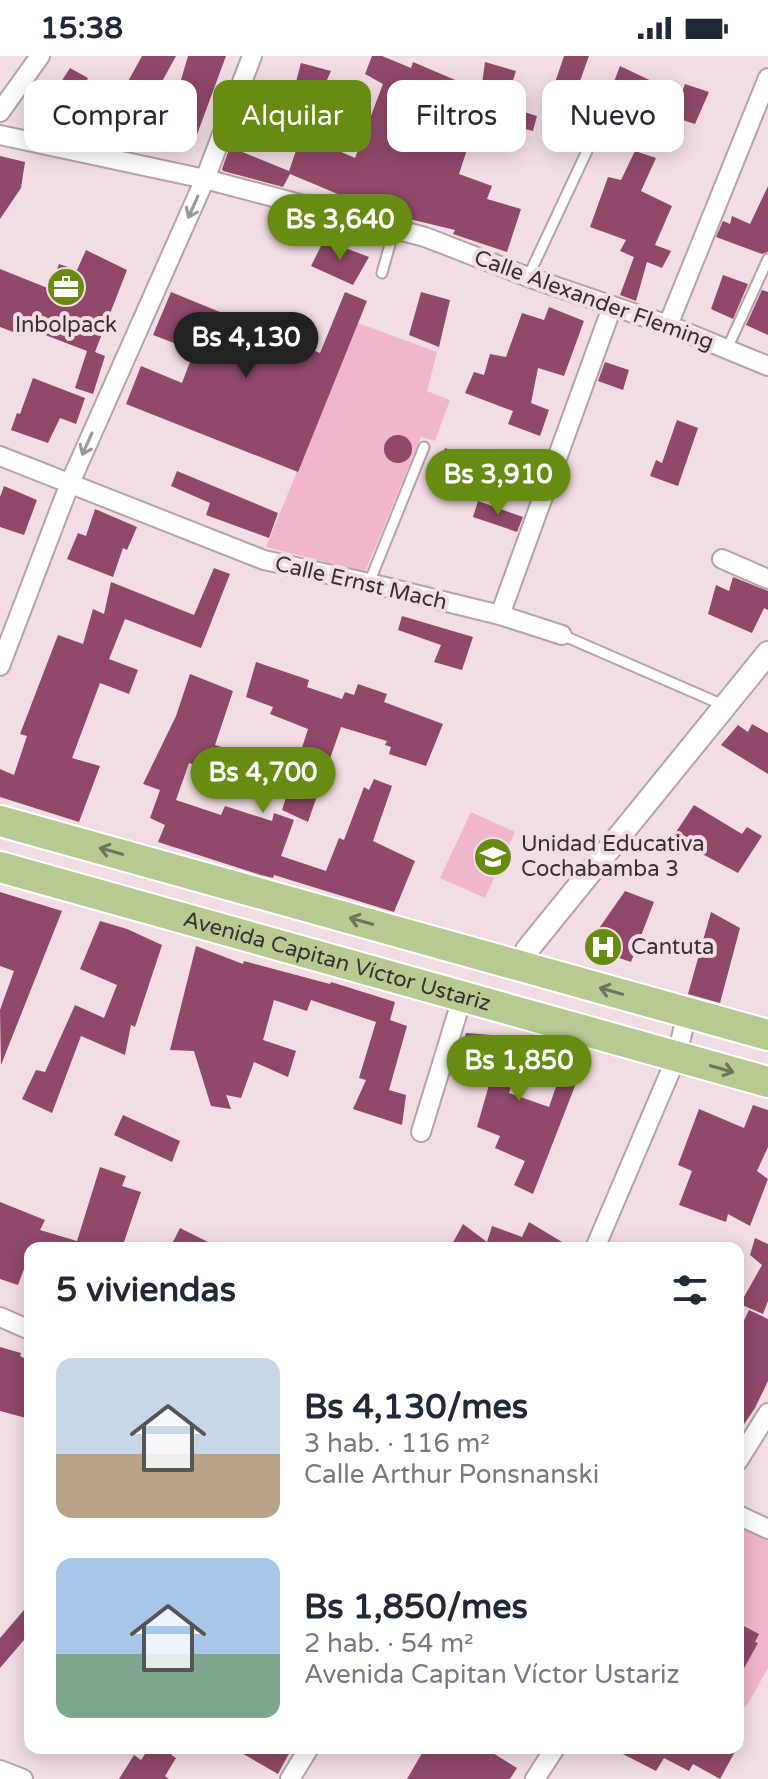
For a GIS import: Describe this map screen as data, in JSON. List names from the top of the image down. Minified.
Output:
{"streets":{"main road":["Avenida Capitan Víctor Ustariz"],"street":["Calle Alexander Fleming","Calle Ernst Mach"]},"places":{"office":["Inbolpack"],"school or university":["Unidad Educativa Cochabamba 3"],"hospital":["Cantuta"]},"page":{"status":"15:38","chip":["Comprar","Alquilar","Filtros","Nuevo"],"price":["Bs 3,640","Bs 4,130","Bs 3,910","Bs 4,700","Bs 1,850"],"heading":"5 viviendas","list":[{"name":"Bs 4,130/mes","note":"3 hab. · 116 m² · Calle Arthur Ponsnanski"},{"name":"Bs 1,850/mes","note":"2 hab. · 54 m² · Avenida Capitan Víctor Ustariz"}]}}
